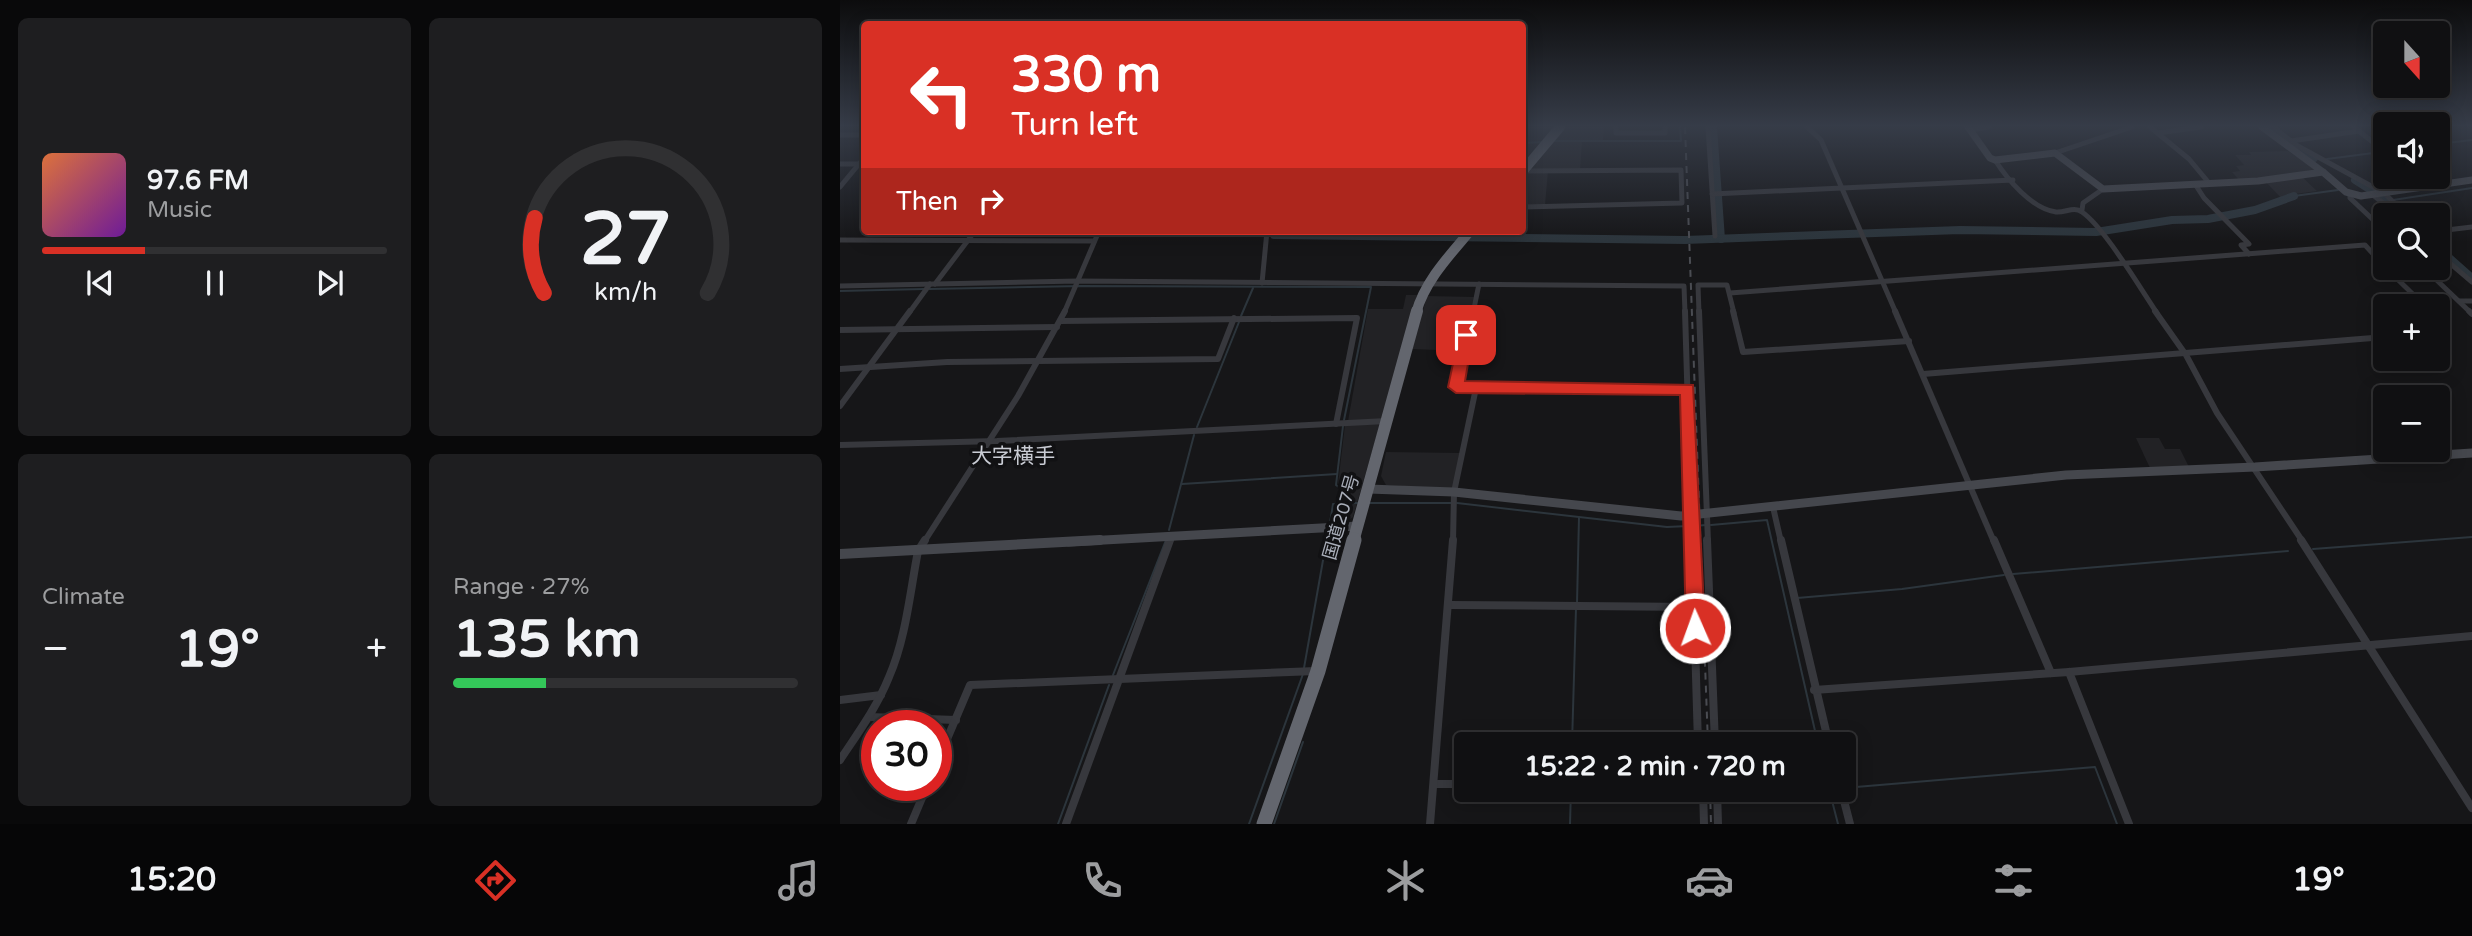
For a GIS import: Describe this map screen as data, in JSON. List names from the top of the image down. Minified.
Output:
{"streets":{"highway":["国道207号"]},"districts":["大字横手"],"north":"bottom","page":{"map_buttons":["+","−"],"turn":["330 m","Turn left"],"song":["97.6 FM","Music"],"then":"Then","tile":["Climate",["Range · 27%","135 km"]],"heat":["−","19°","+"],"limit":"30","trip":"15:22 · 2 min · 720 m","tabs":["15:20","19°"],"gauge":["27","km/h"]}}
